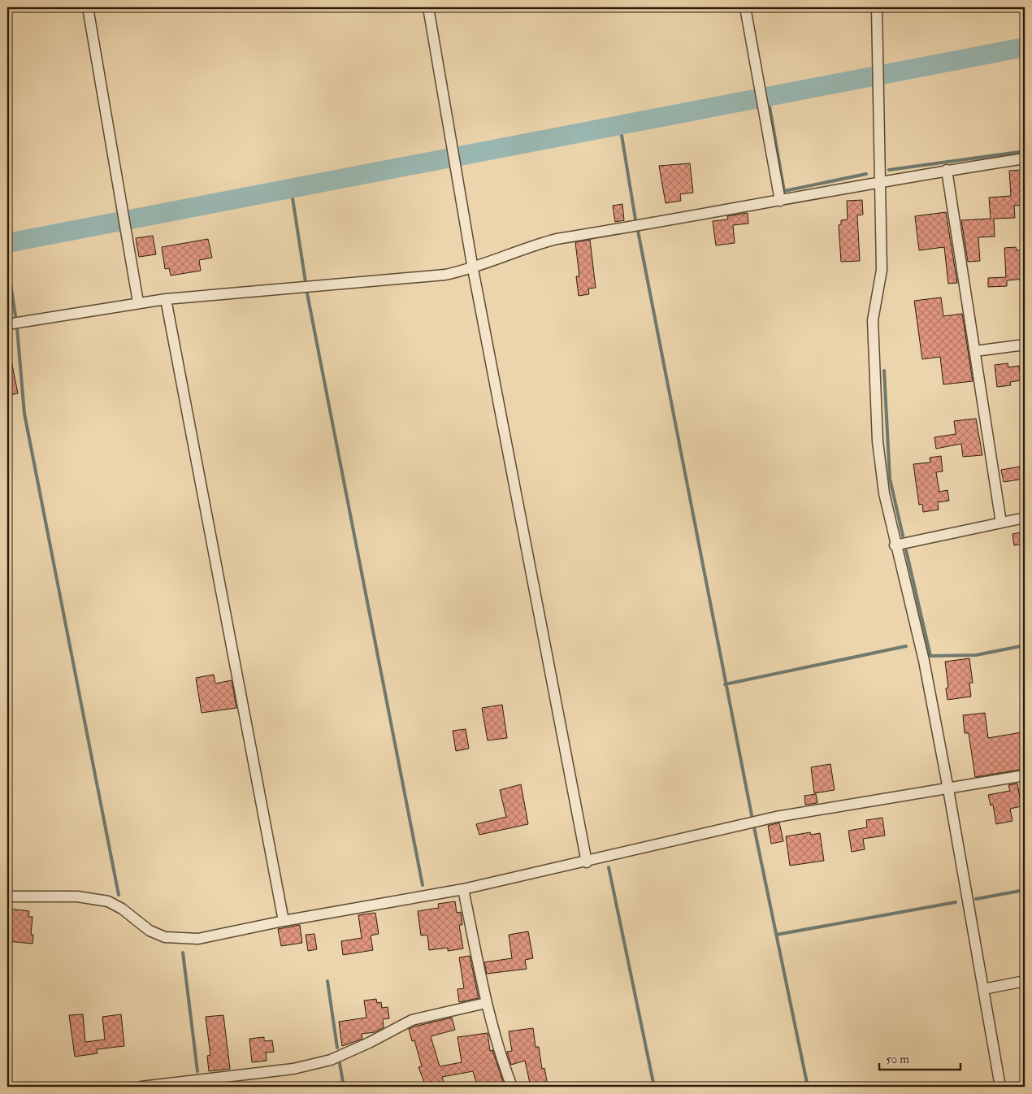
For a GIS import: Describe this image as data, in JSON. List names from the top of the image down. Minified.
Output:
{"scale_bar":"50 m"}
